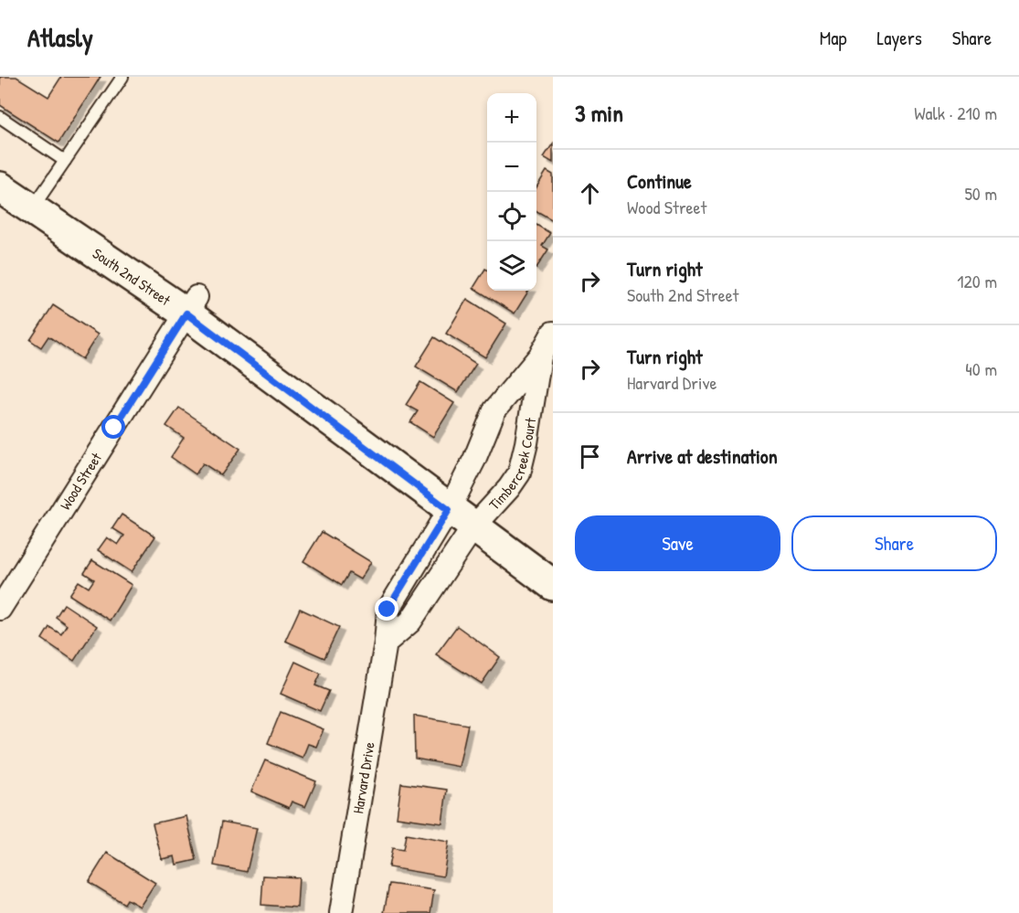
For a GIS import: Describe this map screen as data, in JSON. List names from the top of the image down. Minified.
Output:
{"streets":{"main road":["South 2nd Street"],"street":["Timbercreek Court","Wood Street","Harvard Drive"]},"crossings":[["South 2nd Street","Timbercreek Court"],["South 2nd Street","Wood Street"],["South 2nd Street","Harvard Drive"],["Timbercreek Court","Harvard Drive"]],"page":{"header":"Atlasly","nav":["Map","Layers","Share"],"heading":["3 min","Walk · 210 m"],"map_buttons":["+","−"],"list":[["Continue","Wood Street","50 m"],["Turn right","South 2nd Street","120 m"],["Turn right","Harvard Drive","40 m"],"Arrive at destination"],"buttons":["Save","Share"]}}
